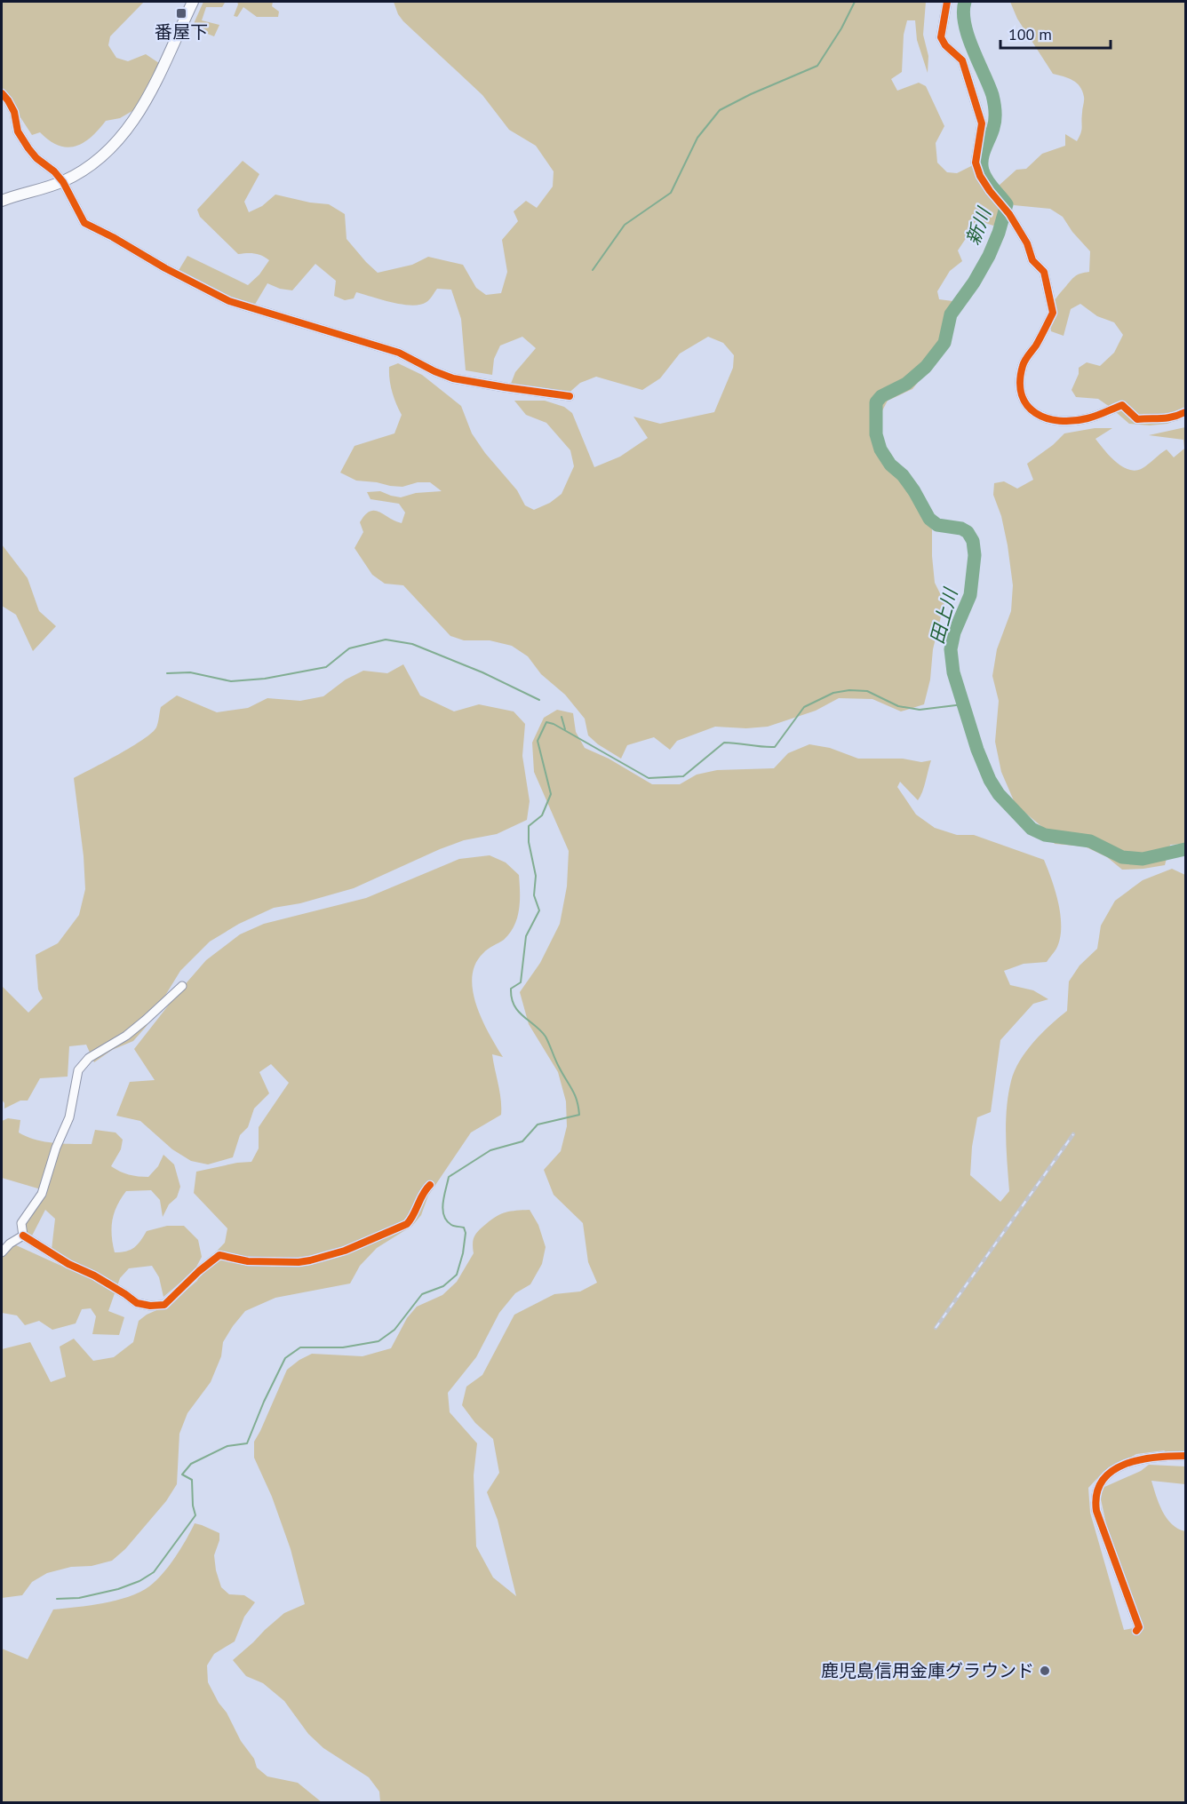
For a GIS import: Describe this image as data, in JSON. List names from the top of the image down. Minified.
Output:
{"water":["新川","田上川"],"places":{"transit":["番屋下"],"other":["鹿児島信用金庫グラウンド"]},"scale_bar":"100 m"}
